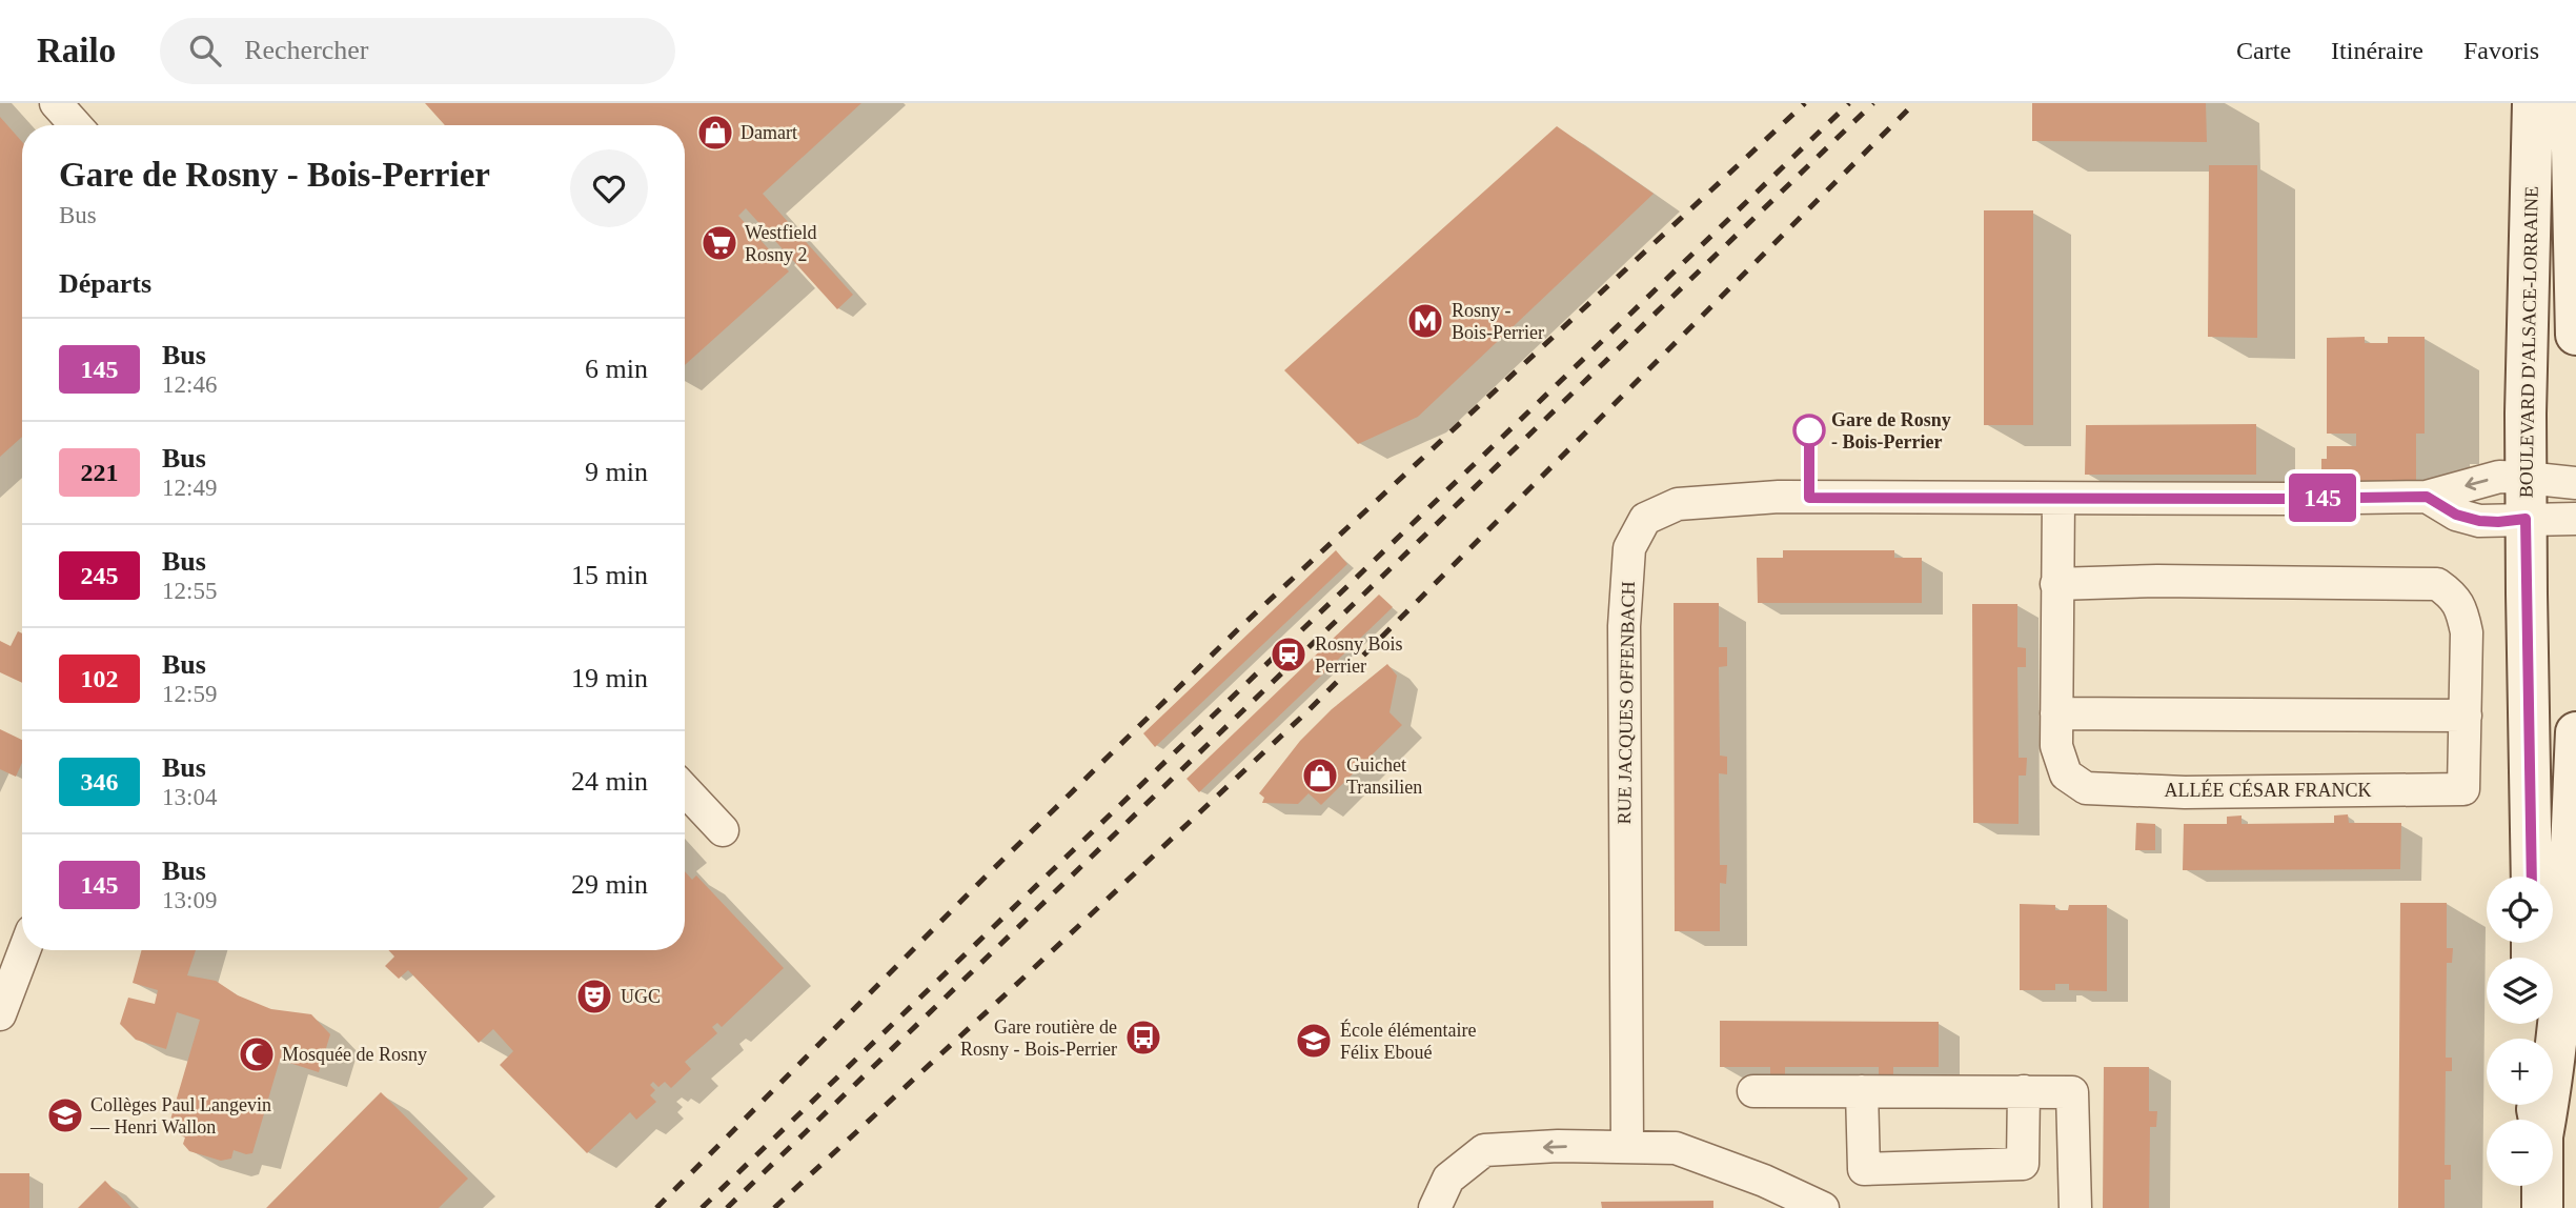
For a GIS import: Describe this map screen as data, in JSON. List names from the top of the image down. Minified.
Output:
{"streets":{"main road":["BOULEVARD D'ALSACE-LORRAINE"],"street":["RUE JACQUES OFFENBACH","ALLÉE CÉSAR FRANCK"]},"crossings":[["BOULEVARD D'ALSACE-LORRAINE","RUE JACQUES OFFENBACH"],["RUE JACQUES OFFENBACH","ALLÉE CÉSAR FRANCK"]],"places":{"shop":["Damart","Guichet Transilien"],"supermarket":["Westfield Rosny 2"],"metro station":["Rosny - Bois-Perrier"],"other":["Gare de Rosny - Bois-Perrier"],"station":["Rosny Bois Perrier"],"theatre":["UGC"],"bus stop":["Gare routière de Rosny - Bois-Perrier"],"school or university":["École élémentaire Félix Eboué","Collèges Paul Langevin — Henri Wallon"],"mosque":["Mosquée de Rosny"]},"lines":["bus line 145"],"page":{"header":"Railo","search":"Rechercher","nav":["Carte","Itinéraire","Favoris"],"on_map":"145","heading":[["Gare de Rosny - Bois-Perrier","Bus"],"Départs"],"list":[{"mark":"145","name":"Bus","note":"12:46","value":"6 min"},{"mark":"221","name":"Bus","note":"12:49","value":"9 min"},{"mark":"245","name":"Bus","note":"12:55","value":"15 min"},{"mark":"102","name":"Bus","note":"12:59","value":"19 min"},{"mark":"346","name":"Bus","note":"13:04","value":"24 min"},{"mark":"145","name":"Bus","note":"13:09","value":"29 min"}],"map_buttons":["+","−"]}}
